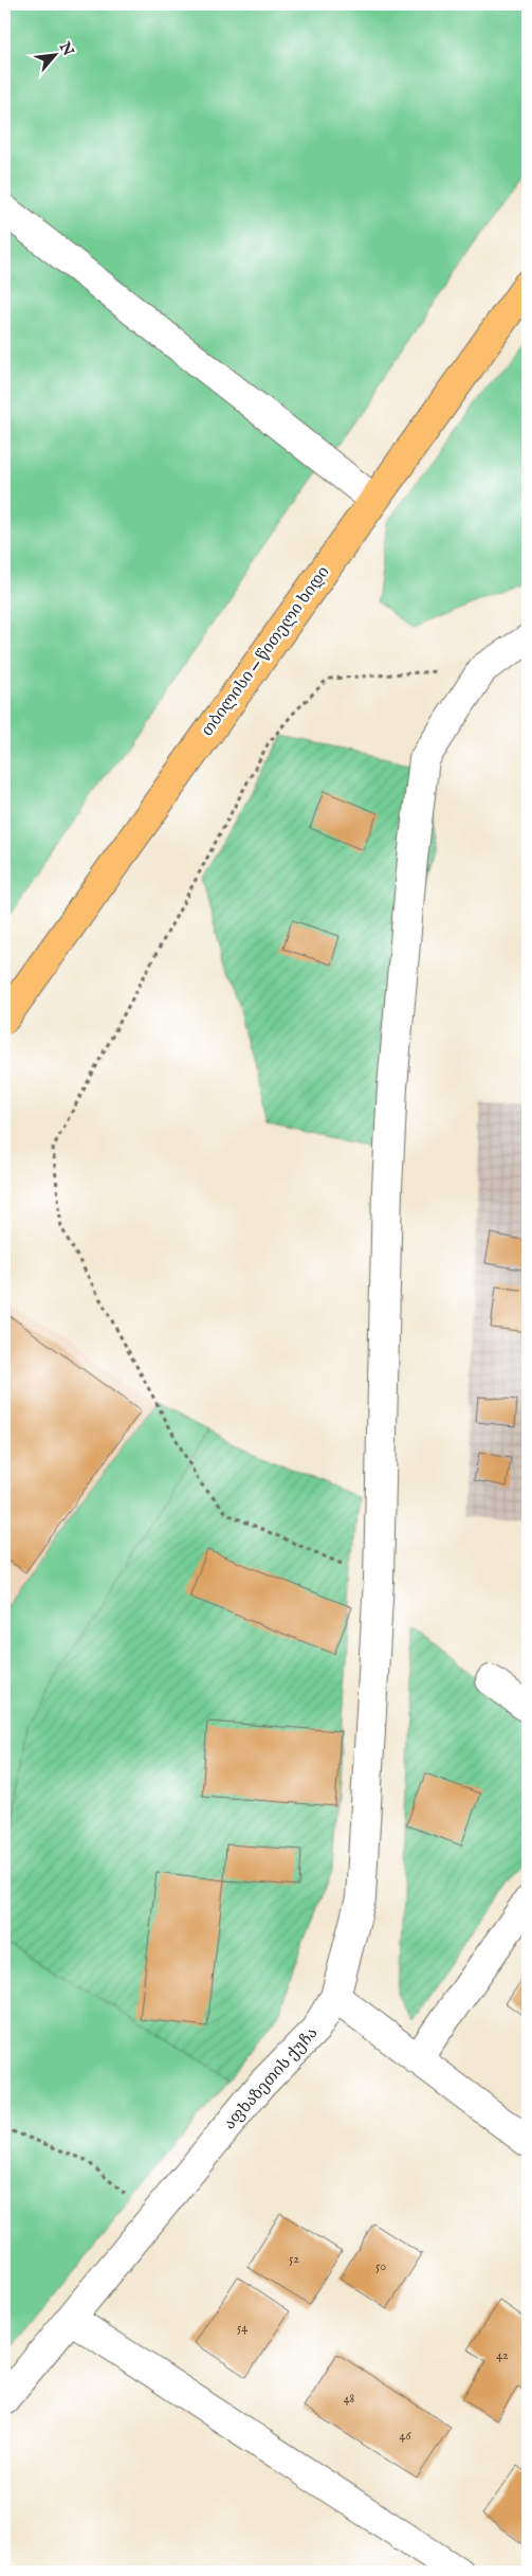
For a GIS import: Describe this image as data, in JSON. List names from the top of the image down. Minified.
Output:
{"streets":{"highway":["თბილისი — წითელი ხიდი"],"street":["აფხაზეთის ქუჩა"]},"house_numbers":["52","50","54","42","48","46"],"north":"top right"}
